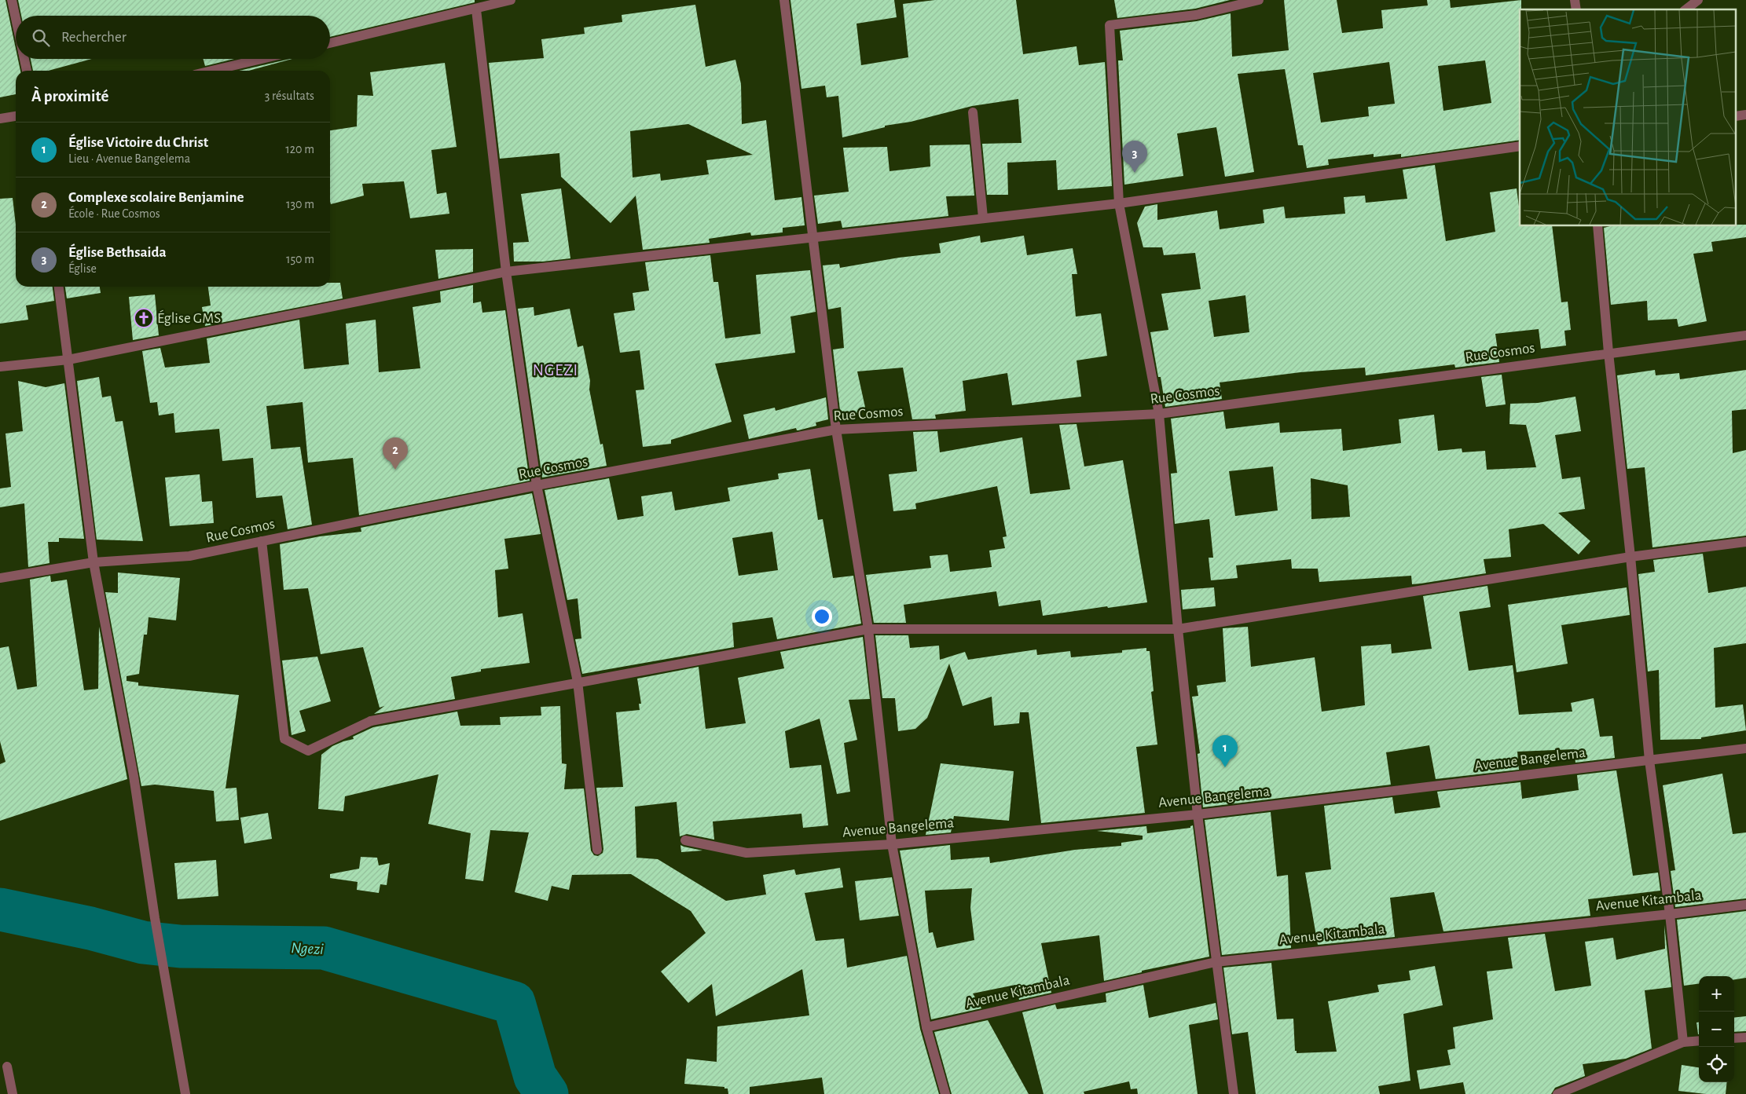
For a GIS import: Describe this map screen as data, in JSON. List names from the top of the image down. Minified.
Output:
{"streets":{"street":["Rue Cosmos","Avenue Bangelema","Avenue Kitambala"]},"districts":["NGEZI"],"water":["Ngezi"],"places":{"church":["Église GMS"]},"page":{"search":"Rechercher","heading":["À proximité","3 résultats"],"list":[{"mark":"1","name":"Église Victoire du Christ","note":"Lieu · Avenue Bangelema","value":"120 m"},{"mark":"2","name":"Complexe scolaire Benjamine","note":"École · Rue Cosmos","value":"130 m"},{"mark":"3","name":"Église Bethsaida","note":"Église","value":"150 m"}],"pins":["3","2","1"],"map_buttons":["+","−"]}}
